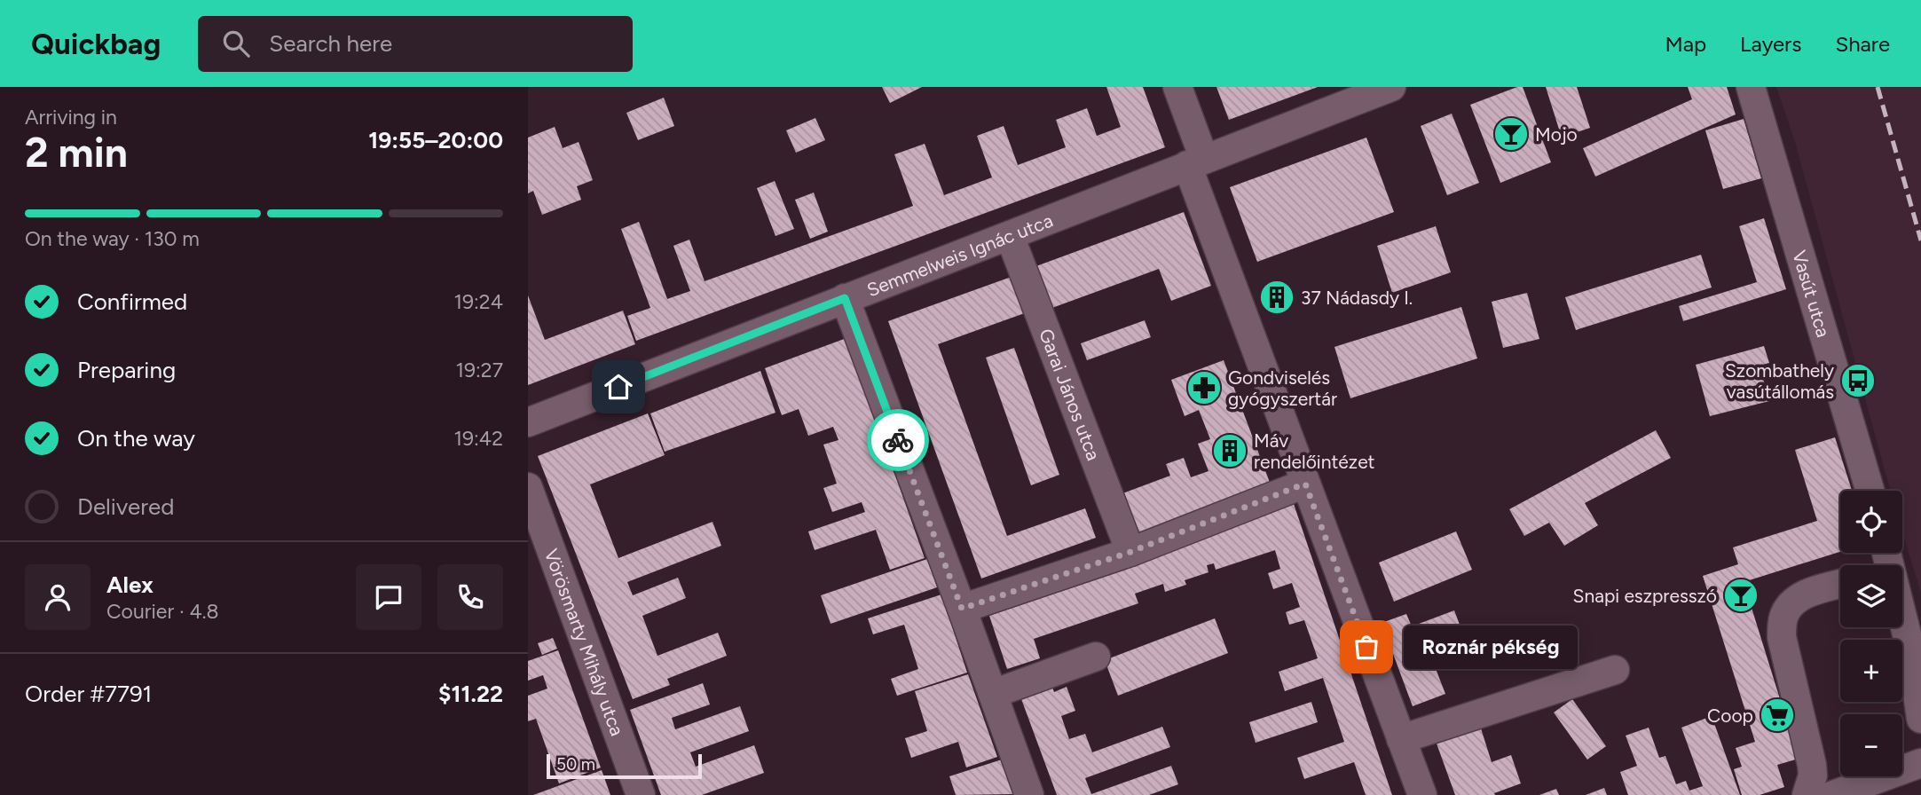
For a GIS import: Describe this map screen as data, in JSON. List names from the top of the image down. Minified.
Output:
{"streets":{"street":["Semmelweis Ignác utca","Vasút utca","Garai János utca","Vörösmarty Mihály utca"]},"crossings":[["Semmelweis Ignác utca","Garai János utca"]],"places":{"bar":["Mojo","Snapi eszpresszó"],"building":["37 Nádasdy I.","Máv rendelőintézet"],"bus stop":["Szombathely vasútállomás"],"pharmacy":["Gondviselés gyógyszertár"],"other":["Roznár pékség"],"supermarket":["Coop"]},"scale_bar":"50 m","page":{"header":"Quickbag","search":"Search here","nav":["Map","Layers","Share"],"heading":["2 min","Arriving in","19:55–20:00"],"panel":["Alex","Courier · 4.8","Order #7791","$11.22"],"bar":"On the way · 130 m","list":[["Confirmed","19:24"],["Preparing","19:27"],["On the way","19:42"],"Delivered"],"map_buttons":["+","−"],"bubble":"Roznár pékség","scale":"50 m"}}
